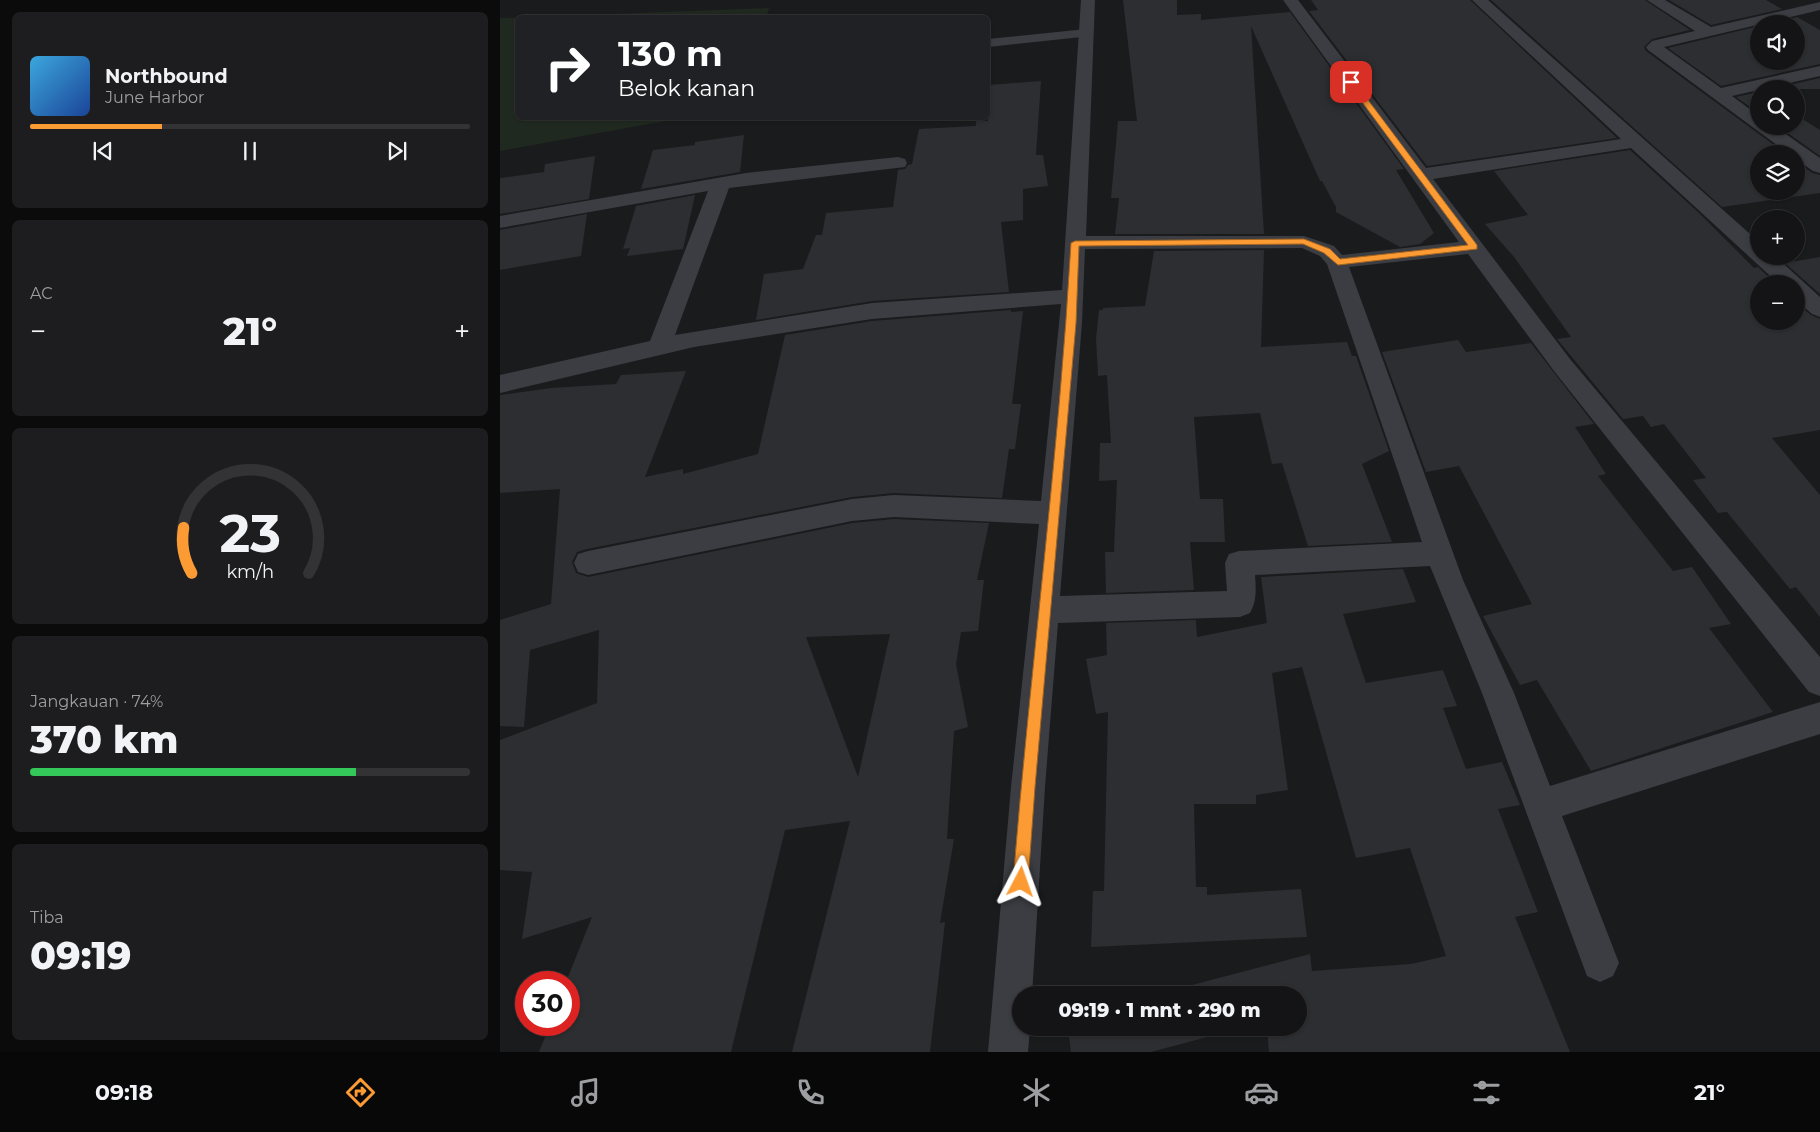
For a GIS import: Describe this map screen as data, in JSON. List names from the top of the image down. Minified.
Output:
{"page":{"map_buttons":["+","−"],"turn":["130 m","Belok kanan"],"song":["Northbound","June Harbor"],"tile":["AC",["Jangkauan · 74%","370 km"],["Tiba","09:19"]],"heat":["−","21°","+"],"limit":"30","trip":"09:19 · 1 mnt · 290 m","tabs":["09:18","21°"],"gauge":["23","km/h"]}}
